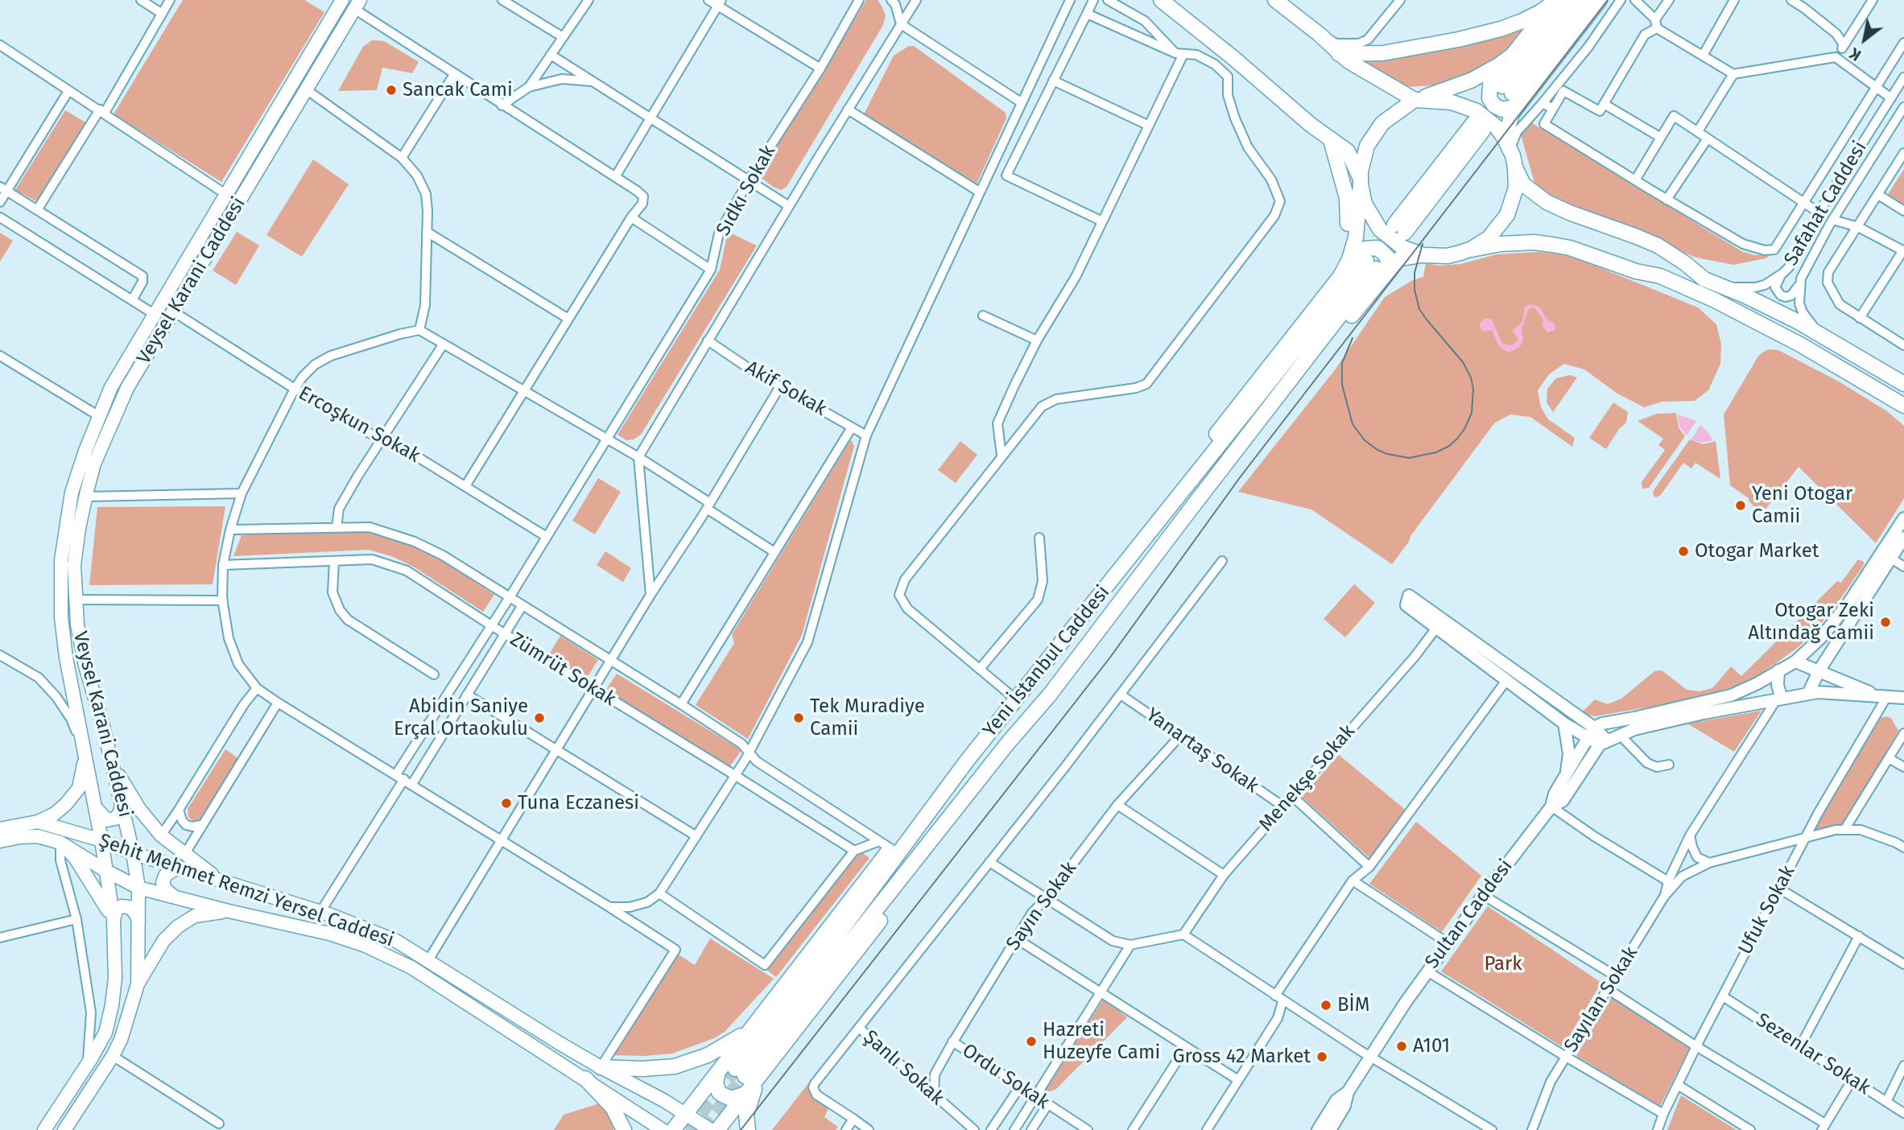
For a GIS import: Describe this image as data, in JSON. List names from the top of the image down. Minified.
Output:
{"streets":{"main road":["Veysel Karani Caddesi","Yeni İstanbul Caddesi","Şehit Mehmet Remzi Yersel Caddesi"],"street":["Sıdkı Sokak","Safahat Caddesi","Akif Sokak","Ercoşkun Sokak","Zümrüt Sokak","Yanartaş Sokak","Menekşe Sokak","Sayın Sokak","Ufuk Sokak","Sultan Caddesi","Sayılan Sokak","Sezenlar Sokak","Şanlı Sokak","Ordu Sokak"]},"crossings":[["Sıdkı Sokak","Ercoşkun Sokak"],["Sıdkı Sokak","Zümrüt Sokak"],["Veysel Karani Caddesi","Ercoşkun Sokak"],["Veysel Karani Caddesi","Şehit Mehmet Remzi Yersel Caddesi"],["Yanartaş Sokak","Menekşe Sokak"],["Yanartaş Sokak","Sayın Sokak"],["Sayın Sokak","Şanlı Sokak"],["Sayın Sokak","Ordu Sokak"],["Ufuk Sokak","Sezenlar Sokak"]],"parks":["Park"],"places":["Sancak Cami","Yeni Otogar Camii","Otogar Market","Otogar Zeki Altındağ Camii","Abidin Saniye Erçal Ortaokulu","Tek Muradiye Camii","Tuna Eczanesi","BİM","Hazreti Huzeyfe Cami","A101","Gross 42 Market"],"north":"bottom left"}
